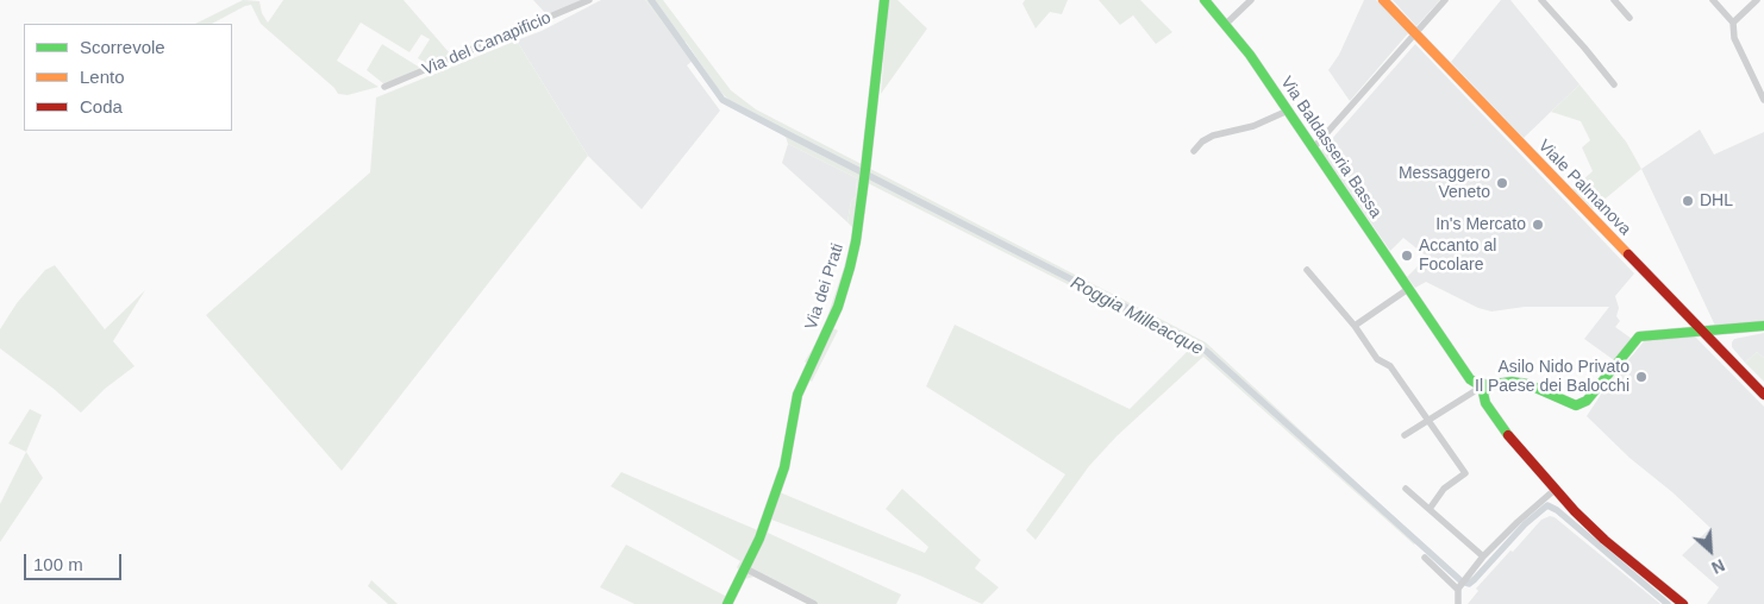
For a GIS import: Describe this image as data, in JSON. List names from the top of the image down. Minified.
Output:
{"streets":{"street":["Via del Canapificio","Via Baldasseria Bassa","Viale Palmanova","Via dei Prati"]},"water":["Roggia Milleacque"],"places":["Messaggero Veneto","DHL","In's Mercato","Accanto al Focolare","Asilo Nido Privato Il Paese dei Balocchi"],"legend":["Scorrevole","Lento","Coda"],"scale_bar":"100 m","north":"bottom right"}
